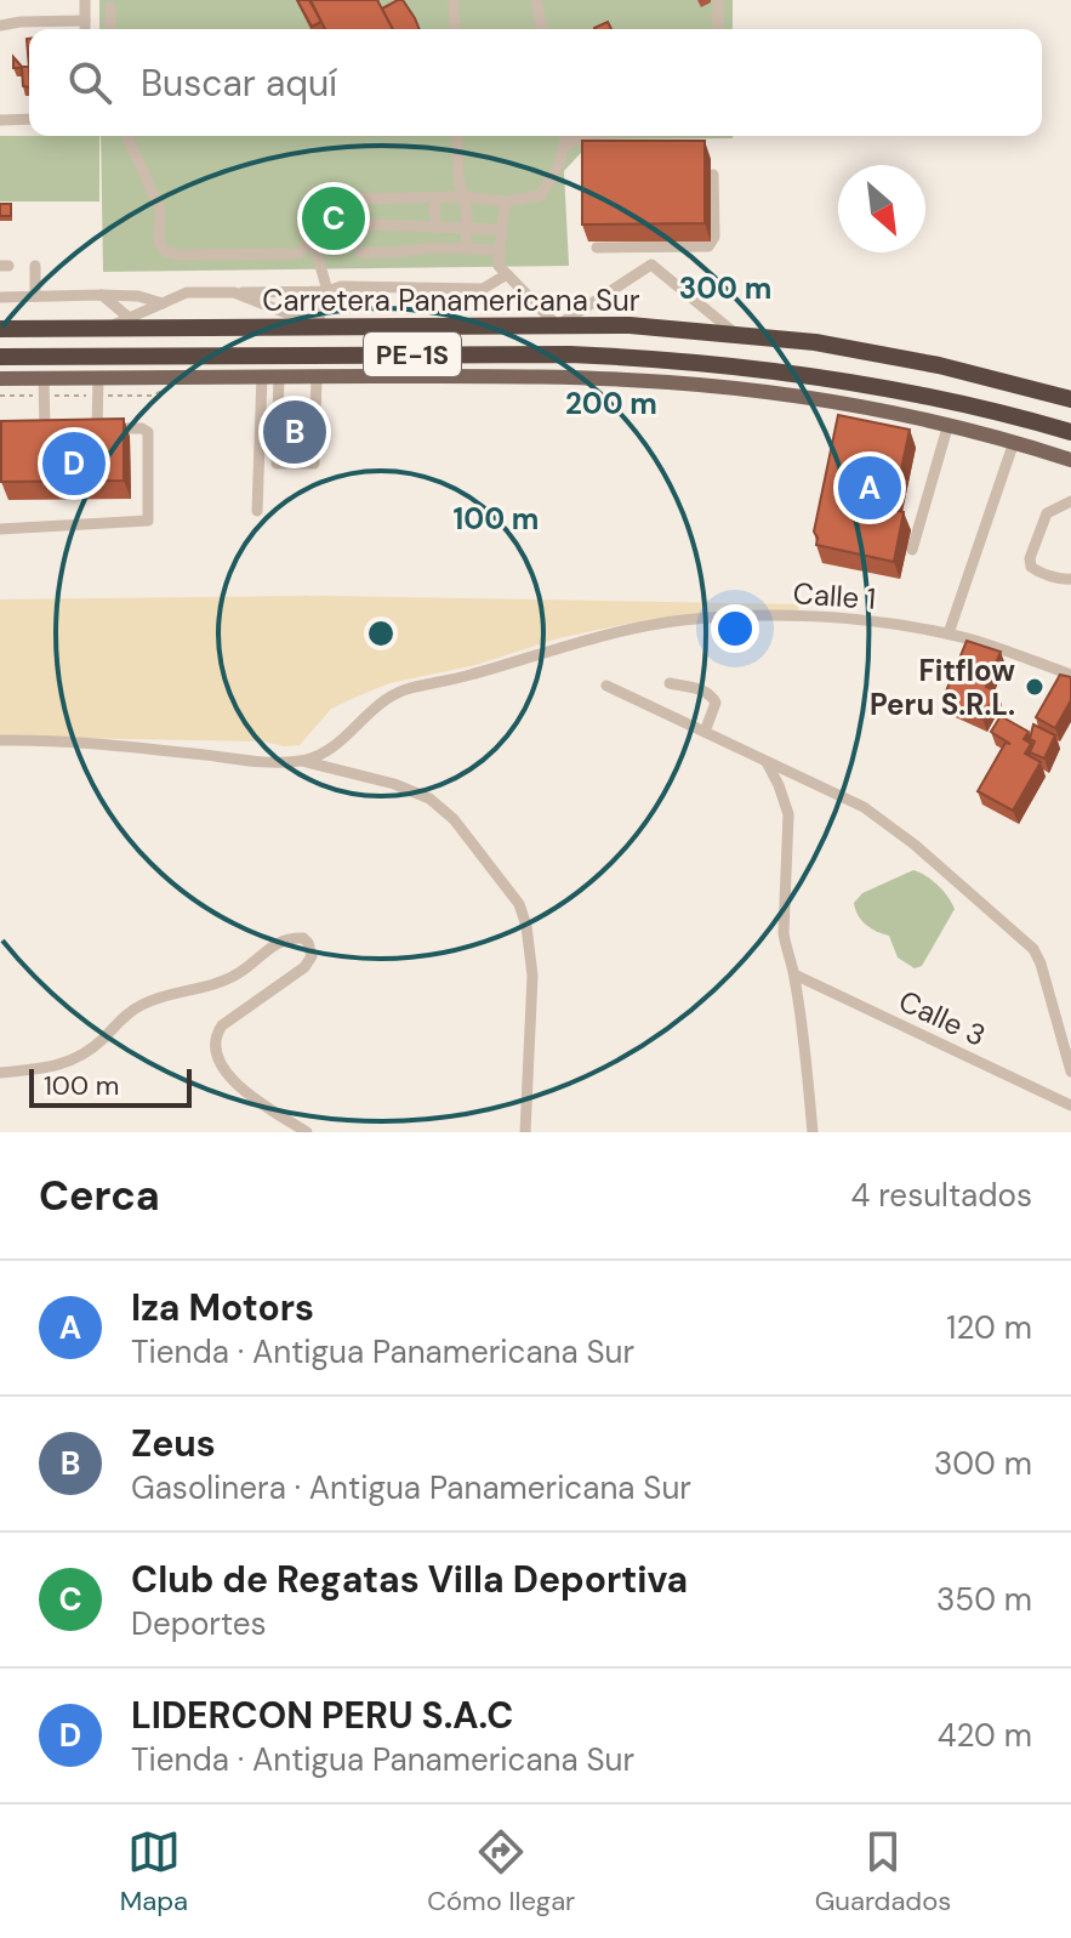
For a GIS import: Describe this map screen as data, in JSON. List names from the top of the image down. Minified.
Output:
{"streets":{"highway":["Carretera Panamericana Sur","PE-1S"],"street":["Calle 1","Calle 3"]},"places":["Fitflow Peru S.R.L."],"scale_bar":"100 m","north":"bottom right","page":{"search":"Buscar aquí","pins":["C","B","D","A"],"scale":"100 m","heading":["Cerca","4 resultados"],"list":[{"mark":"A","name":"Iza Motors","note":"Tienda · Antigua Panamericana Sur","value":"120 m"},{"mark":"B","name":"Zeus","note":"Gasolinera · Antigua Panamericana Sur","value":"300 m"},{"mark":"C","name":"Club de Regatas Villa Deportiva","note":"Deportes","value":"350 m"},{"mark":"D","name":"LIDERCON PERU S.A.C","note":"Tienda · Antigua Panamericana Sur","value":"420 m"}],"nav":["Mapa","Cómo llegar","Guardados"]},"rings":["300 m","200 m","100 m"]}
